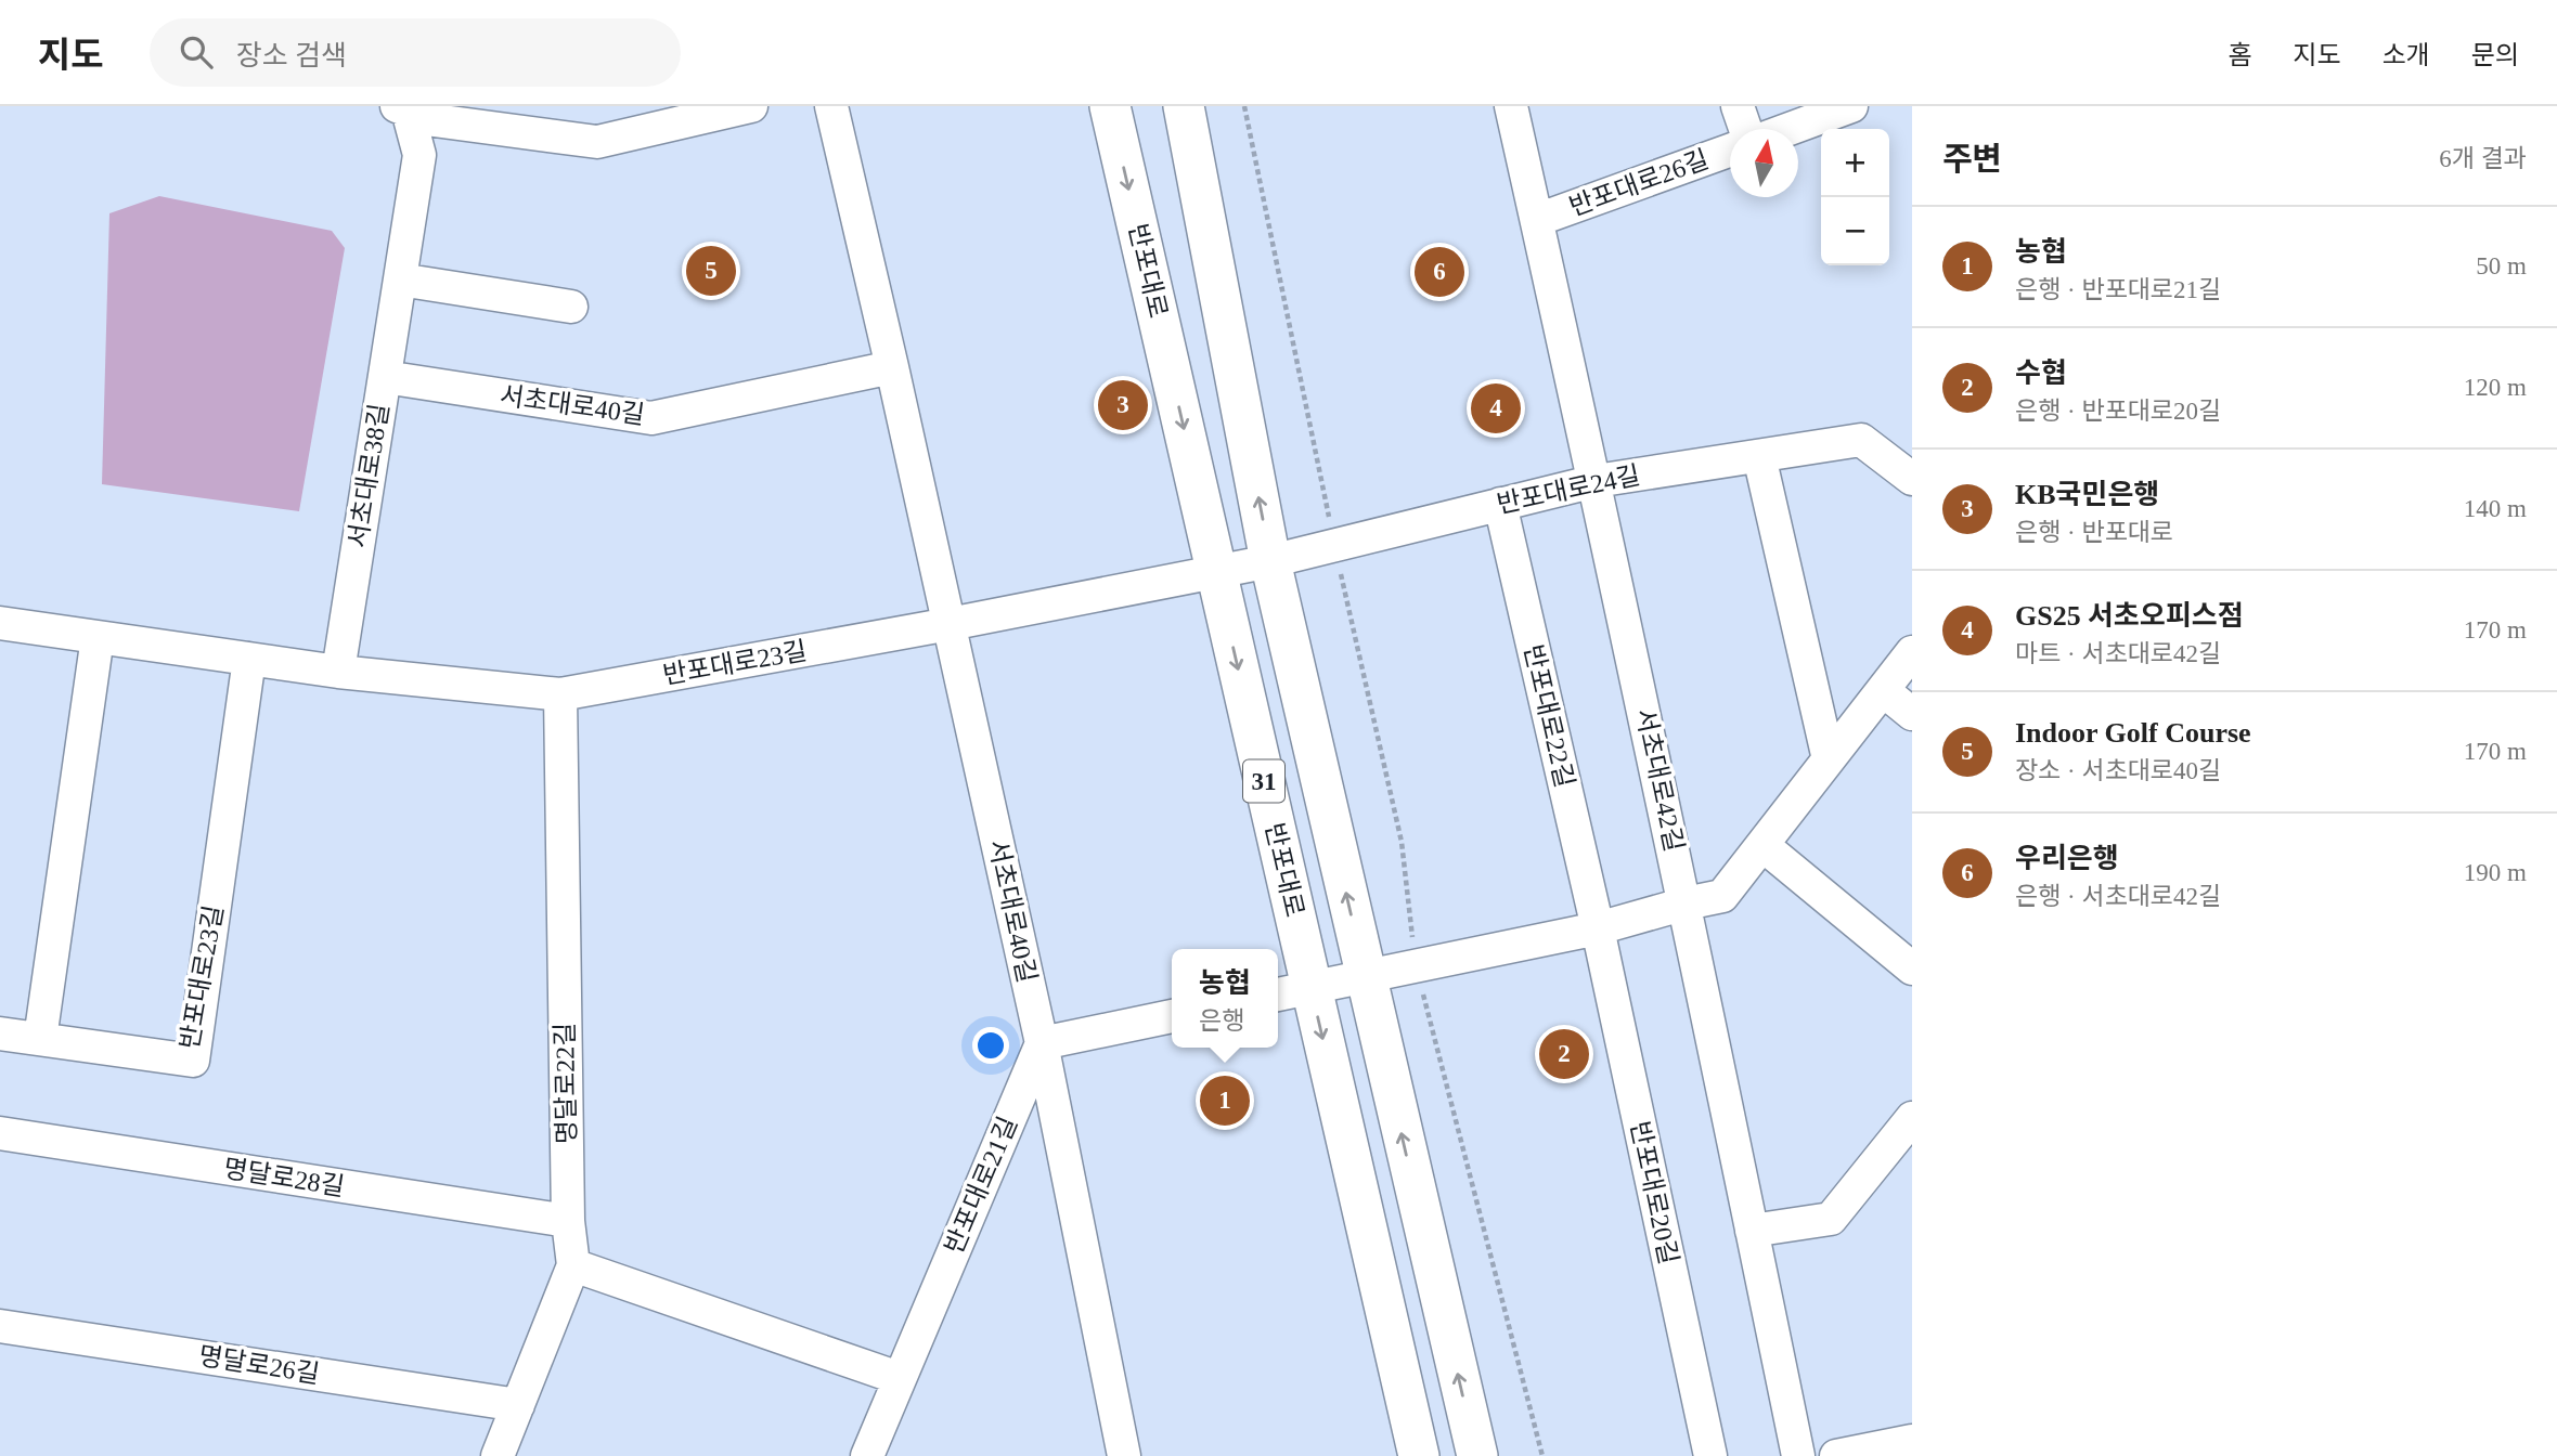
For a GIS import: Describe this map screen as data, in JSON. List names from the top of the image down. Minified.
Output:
{"streets":{"main road":["반포대로","31"],"street":["반포대로26길","서초대로40길","서초대로38길","반포대로24길","반포대로23길","반포대로22길","서초대로42길","명달로22길","명달로28길","반포대로21길","반포대로20길","명달로26길"]},"crossings":[["반포대로26길","서초대로42길"],["반포대로","반포대로24길"],["반포대로","반포대로23길"],["서초대로40길","서초대로38길"],["서초대로40길","반포대로23길"],["서초대로40길","반포대로21길"],["서초대로38길","반포대로23길"],["반포대로24길","반포대로23길"],["반포대로24길","반포대로22길"],["반포대로24길","서초대로42길"],["반포대로23길","명달로22길"],["반포대로22길","반포대로20길"],["명달로22길","명달로28길"],["명달로22길","명달로26길"]],"north":"top","page":{"header":"지도","search":"장소 검색","nav":["홈","지도","소개","문의"],"heading":["주변","6개 결과"],"map_buttons":["+","−"],"list":[{"mark":"1","name":"농협","note":"은행 · 반포대로21길","value":"50 m"},{"mark":"2","name":"수협","note":"은행 · 반포대로20길","value":"120 m"},{"mark":"3","name":"KB국민은행","note":"은행 · 반포대로","value":"140 m"},{"mark":"4","name":"GS25 서초오피스점","note":"마트 · 서초대로42길","value":"170 m"},{"mark":"5","name":"Indoor Golf Course","note":"장소 · 서초대로40길","value":"170 m"},{"mark":"6","name":"우리은행","note":"은행 · 서초대로42길","value":"190 m"}],"pins":["5","6","3","4","2","1"],"popup":["농협","은행"]}}
